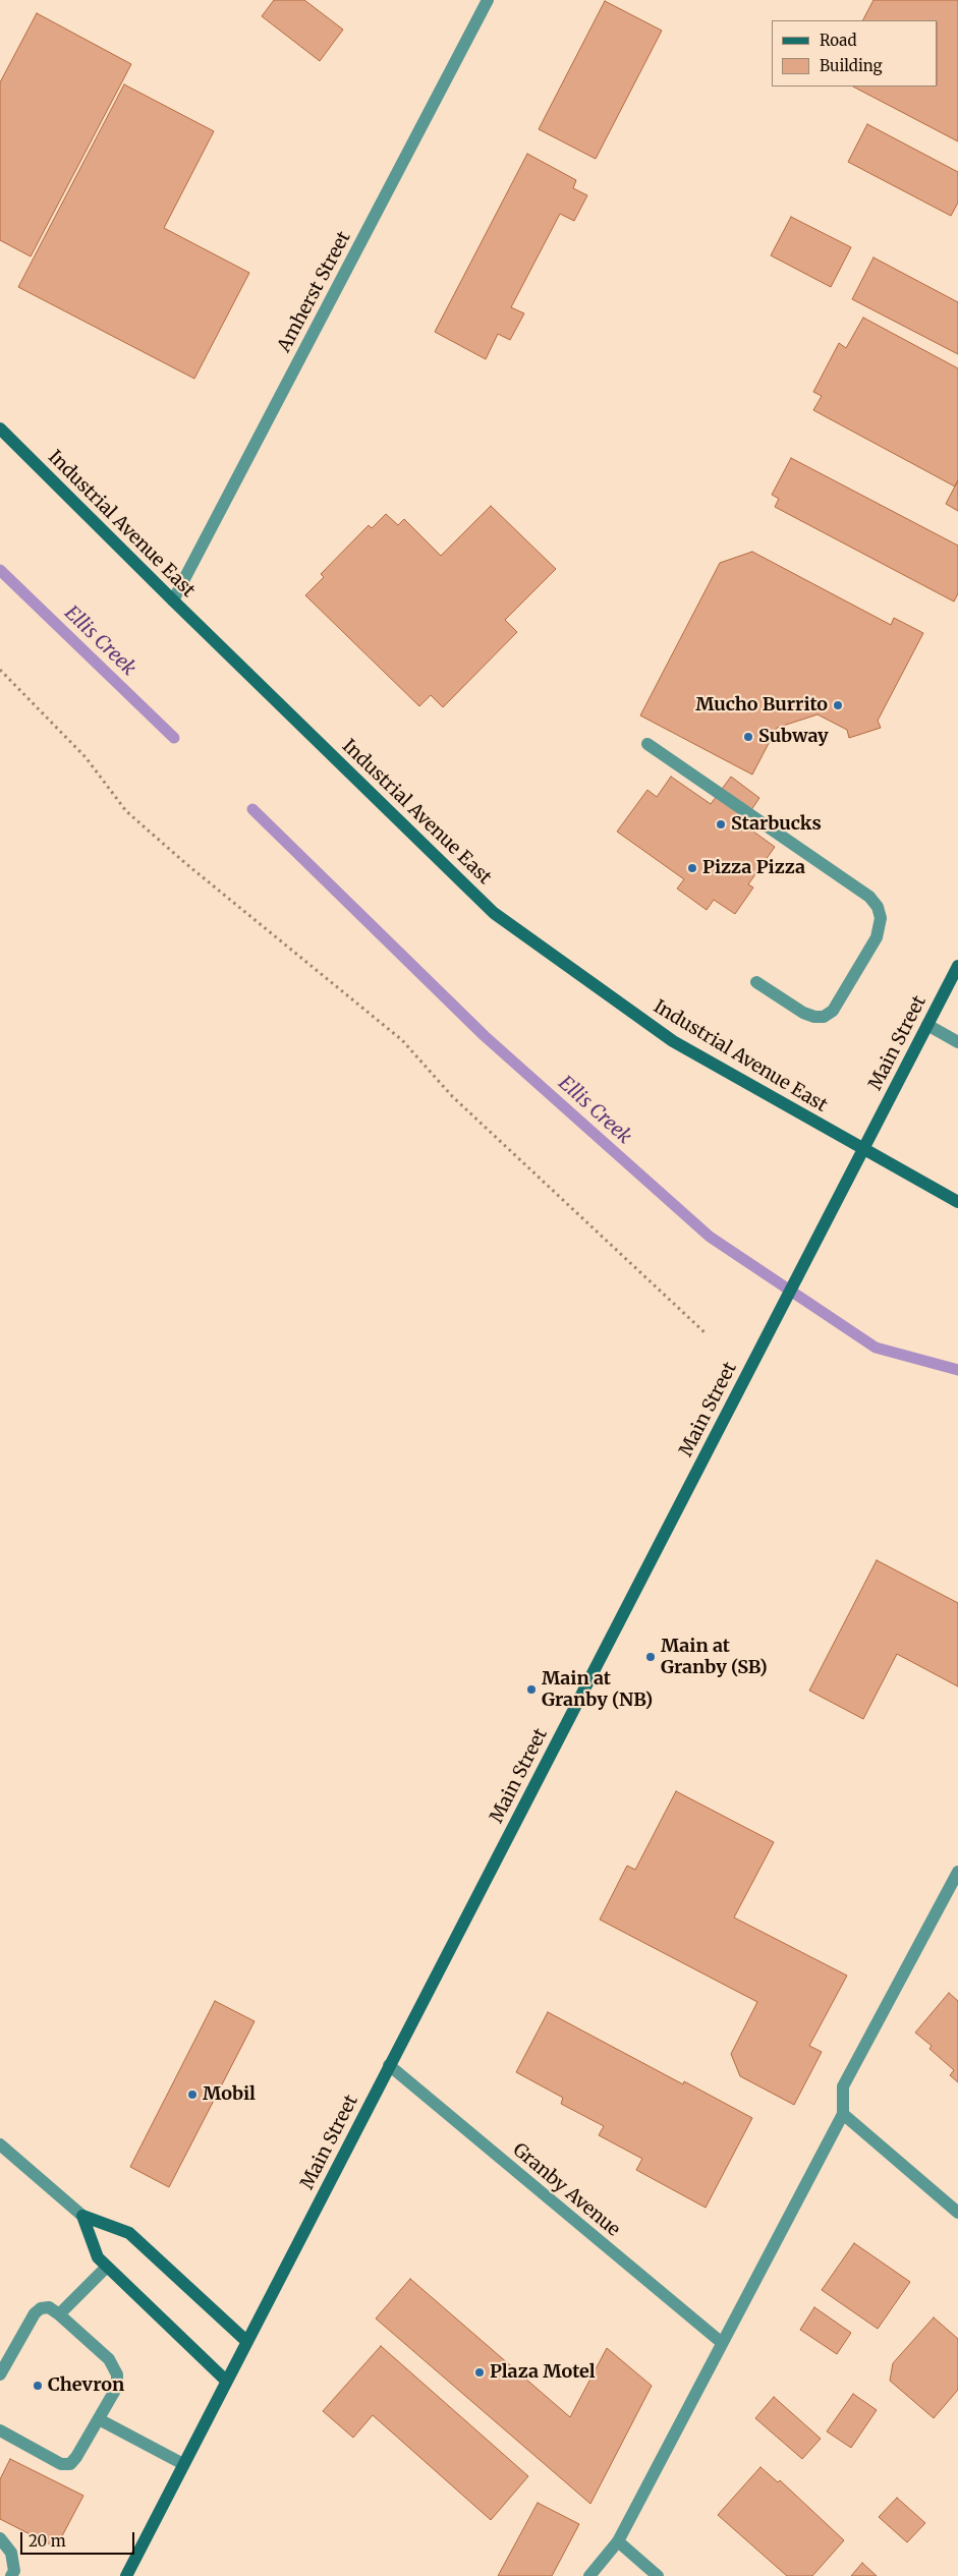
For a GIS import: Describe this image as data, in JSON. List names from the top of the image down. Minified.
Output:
{"streets":{"main road":["Industrial Avenue East","Main Street"],"street":["Amherst Street","Granby Avenue"]},"crossings":[["Amherst Street","Industrial Avenue East"],["Industrial Avenue East","Main Street"],["Main Street","Granby Avenue"]],"water":["Ellis Creek"],"places":["Mucho Burrito","Subway","Starbucks","Pizza Pizza","Main at Granby (SB)","Main at Granby (NB)","Mobil","Plaza Motel","Chevron"],"legend":["Road","Building"],"scale_bar":"20 m"}
